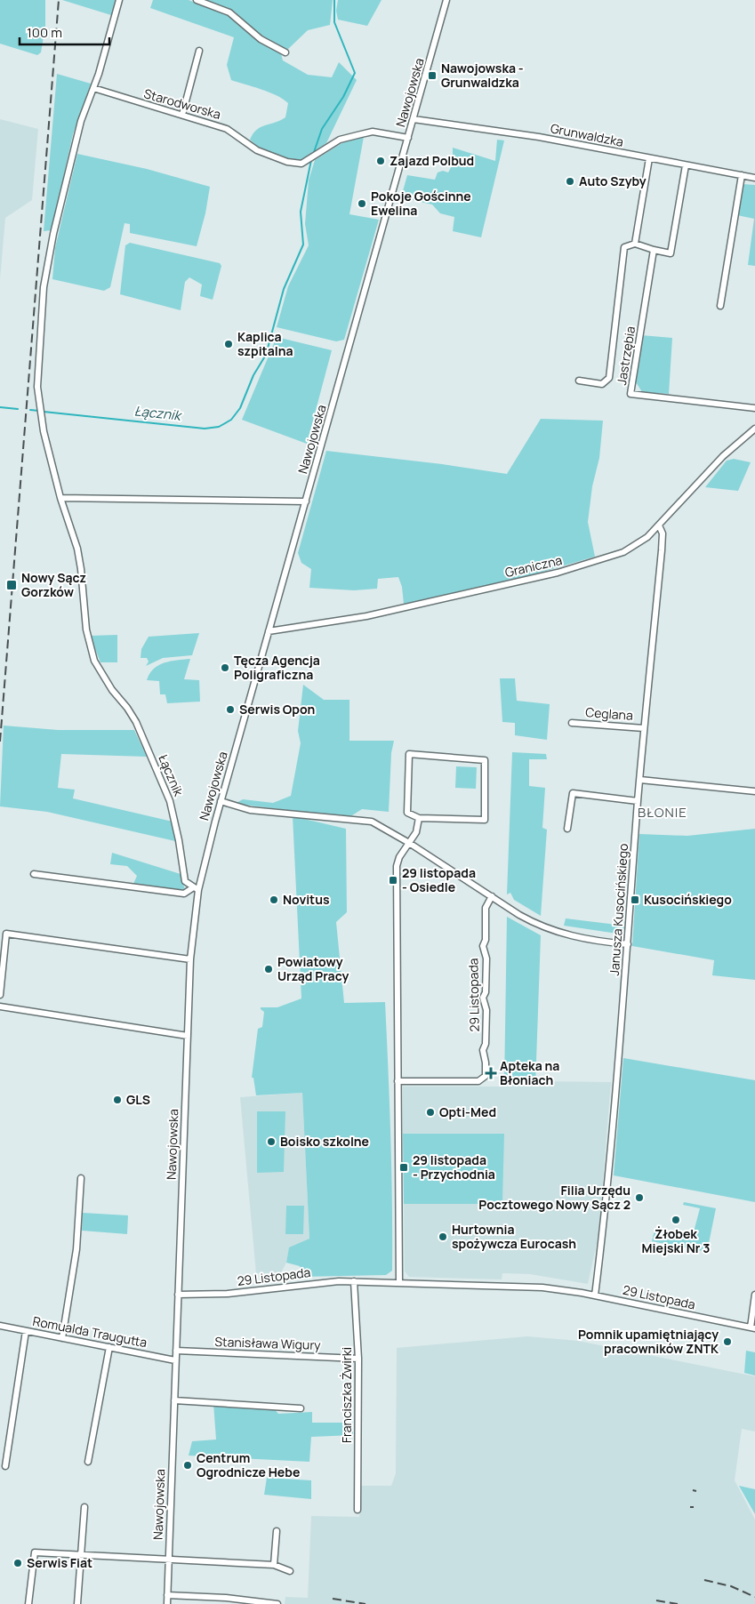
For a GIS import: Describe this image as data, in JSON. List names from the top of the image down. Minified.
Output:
{"streets":{"street":["Nawojowska","Starodworska","Grunwaldzka","Jastrzębia","Graniczna","Ceglana","Łącznik","Janusza Kusocińskiego","29 Listopada","Romualda Traugutta","Stanisława Wigury","Franciszka Żwirki"]},"crossings":[["Nawojowska","Starodworska"],["Nawojowska","Grunwaldzka"],["Nawojowska","Graniczna"],["Nawojowska","Łącznik"],["Nawojowska","29 Listopada"],["Nawojowska","Romualda Traugutta"],["Nawojowska","Stanisława Wigury"],["Starodworska","Łącznik"],["Graniczna","Janusza Kusocińskiego"],["Ceglana","Janusza Kusocińskiego"],["Janusza Kusocińskiego","29 Listopada"],["29 Listopada","Franciszka Żwirki"],["Stanisława Wigury","Franciszka Żwirki"]],"districts":["BŁONIE"],"water":["Łącznik"],"places":{"transit":["Nawojowska - Grunwaldzka","Nowy Sącz Gorzków","29 listopada - Osiedle","Kusocińskiego","29 listopada - Przychodnia"],"other":["Zajazd Polbud","Auto Szyby","Pokoje Gościnne Ewelina","Kaplica szpitalna","Tęcza Agencja Poligraficzna","Serwis Opon","Novitus","Powiatowy Urząd Pracy","GLS","Opti-Med","Boisko szkolne","Filia Urzędu Pocztowego Nowy Sącz 2","Żłobek Miejski Nr 3","Hurtownia spożywcza Eurocash","Pomnik upamiętniający pracowników ZNTK","Centrum Ogrodnicze Hebe","Serwis Fiat"],"health":["Apteka na Błoniach"]},"scale_bar":"100 m"}
